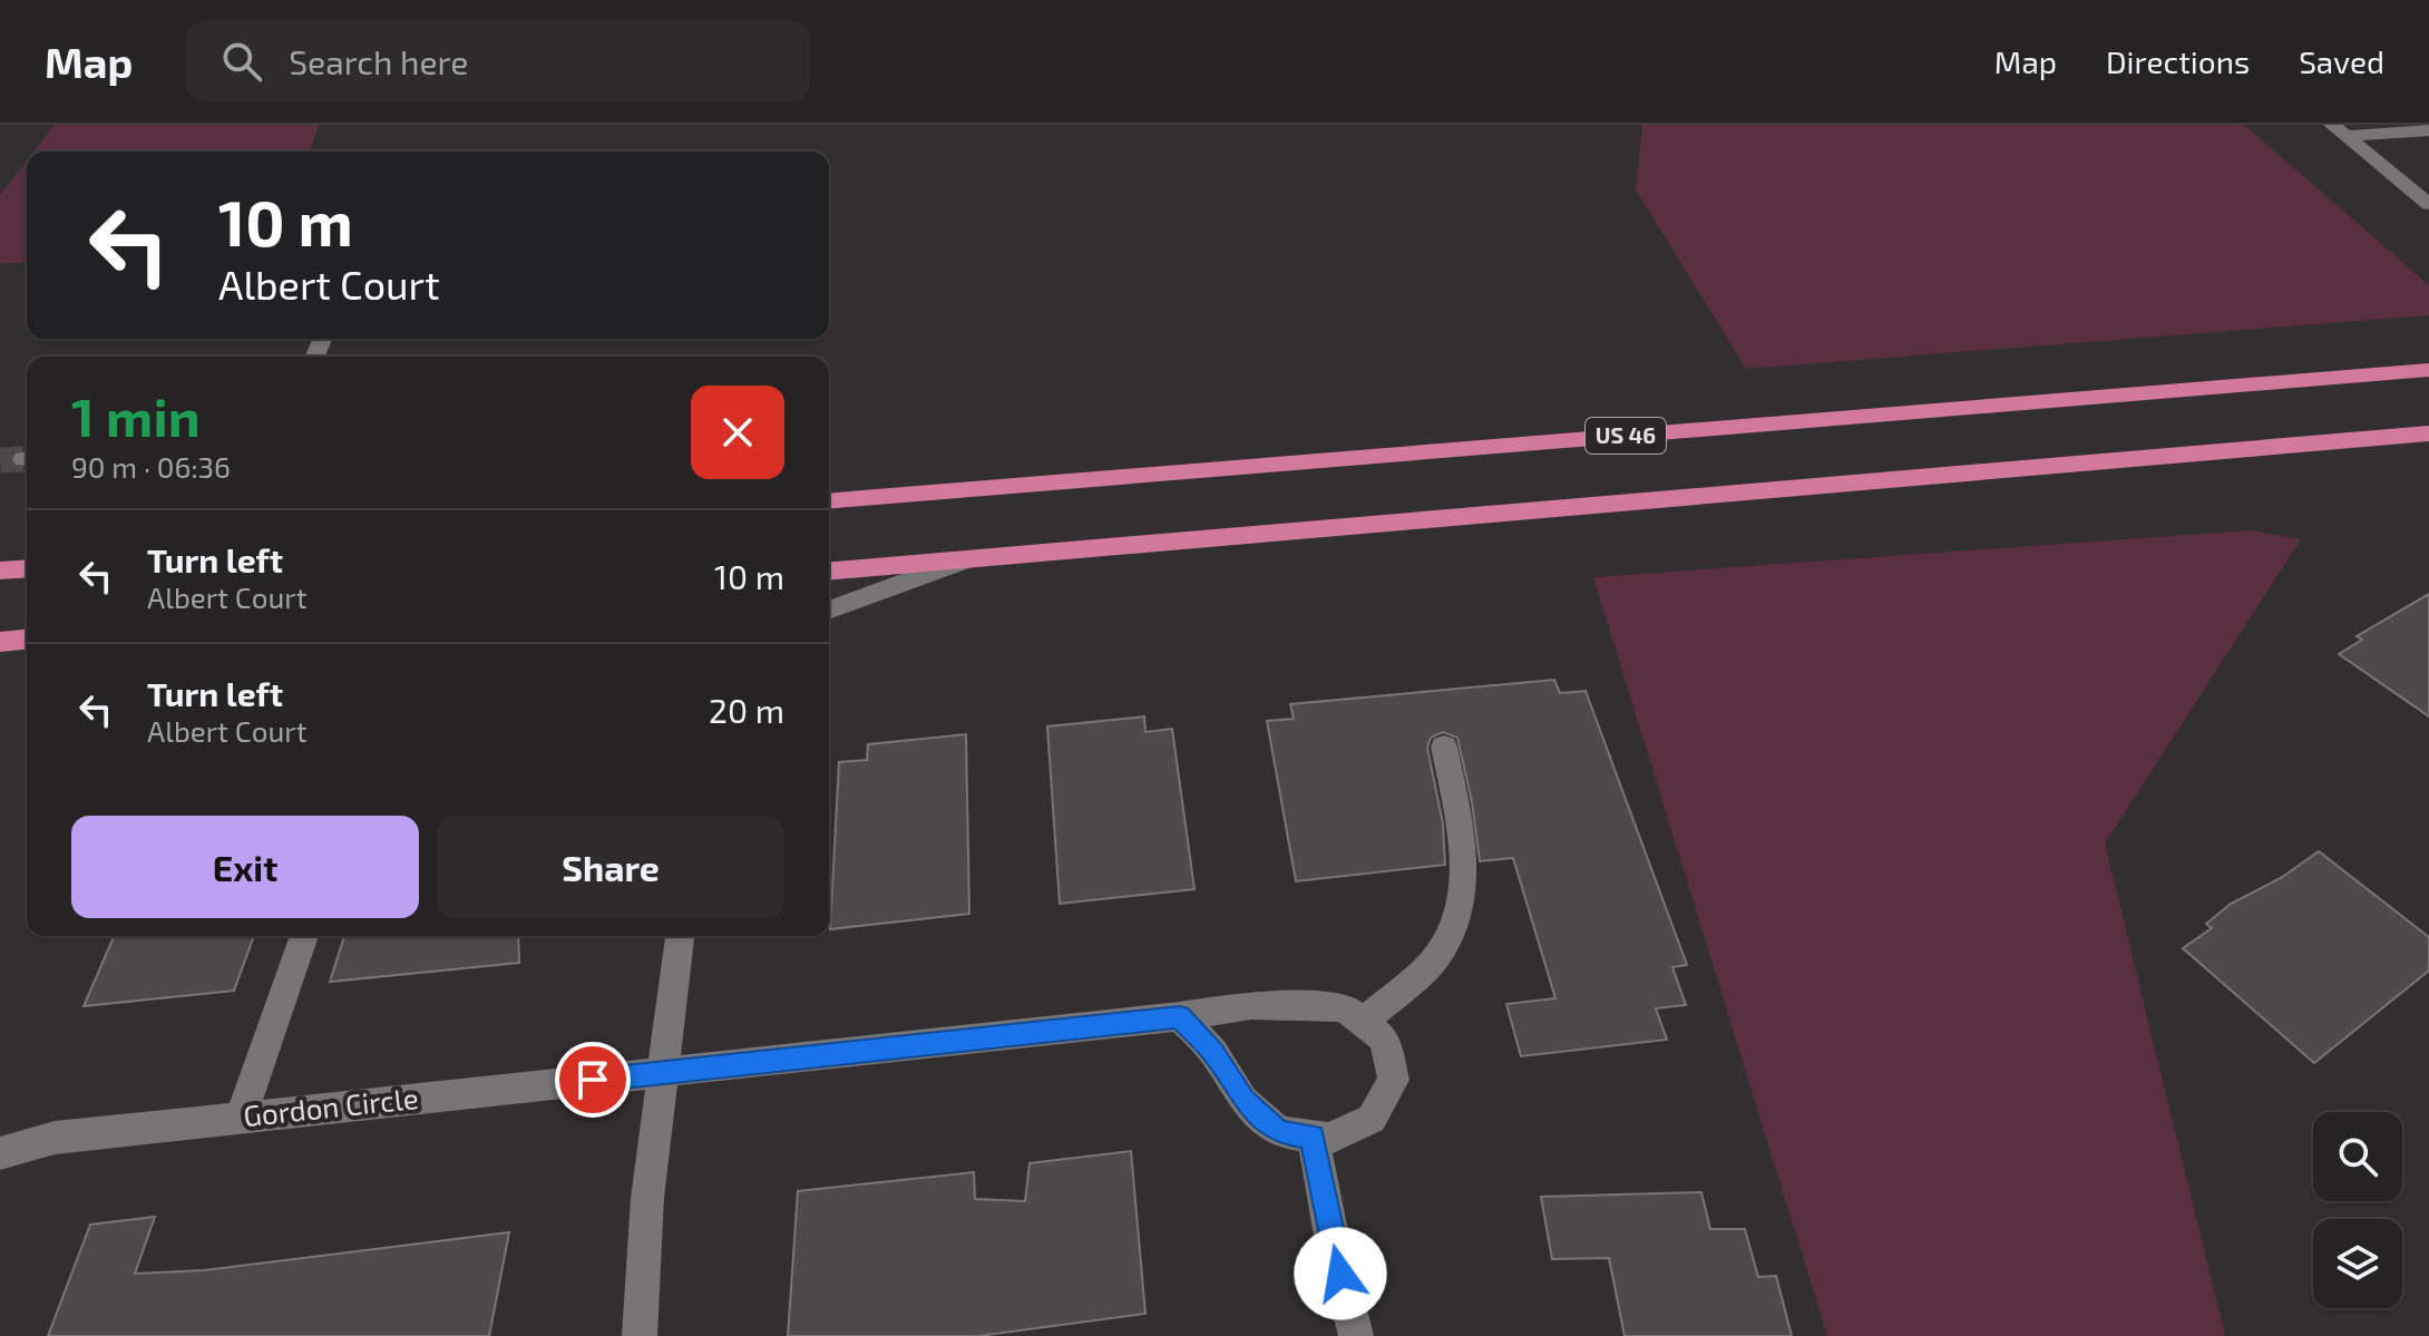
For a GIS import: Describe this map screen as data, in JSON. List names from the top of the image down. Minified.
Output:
{"streets":{"highway":["US 46"],"street":["Gordon Circle"]},"page":{"header":"Map","search":"Search here","nav":["Map","Directions","Saved"],"turn":["10 m","Albert Court"],"heading":["1 min","90 m · 06:36"],"list":[{"name":"Turn left","note":"Albert Court","value":"10 m"},{"name":"Turn left","note":"Albert Court","value":"20 m"}],"buttons":["Exit","Share"]}}
